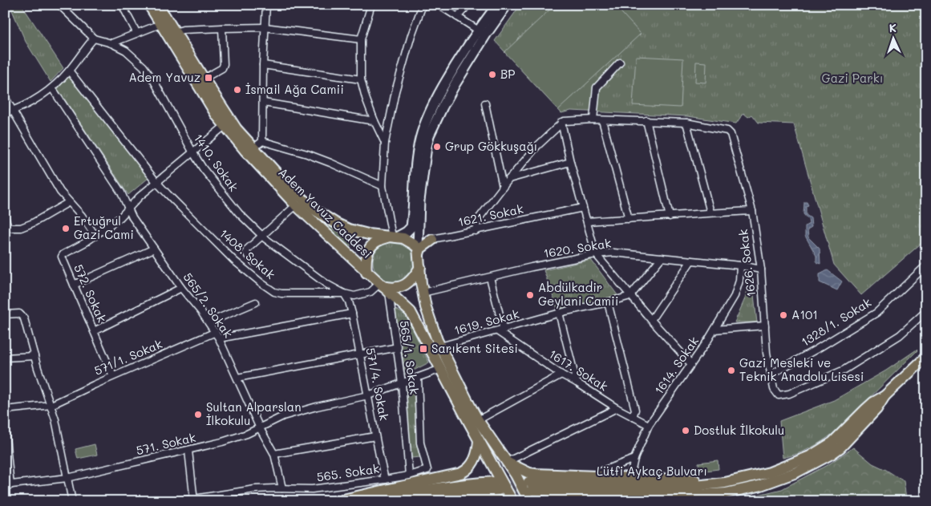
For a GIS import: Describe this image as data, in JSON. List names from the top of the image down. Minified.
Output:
{"streets":{"main road":["Adem Yavuz Caddesi","Lütfi Aykaç Bulvarı"],"street":["1410. Sokak","1621. Sokak","1620. Sokak","1408. Sokak","1626. Sokak","572. Sokak","565/2. Sokak","1619. Sokak","1328/1. Sokak","571/1. Sokak","565/1. Sokak","1614. Sokak","1617. Sokak","571/4. Sokak","571. Sokak","565. Sokak"]},"crossings":[["1410. Sokak","1408. Sokak"],["1410. Sokak","571/4. Sokak"],["Adem Yavuz Caddesi","565/1. Sokak"],["Adem Yavuz Caddesi","571. Sokak"],["1620. Sokak","1626. Sokak"],["1620. Sokak","1614. Sokak"],["1408. Sokak","571/4. Sokak"],["1626. Sokak","1328/1. Sokak"],["572. Sokak","571/1. Sokak"],["565/2. Sokak","571/1. Sokak"],["565/2. Sokak","571. Sokak"],["565/2. Sokak","565. Sokak"],["1619. Sokak","1617. Sokak"],["565/1. Sokak","571. Sokak"],["565/1. Sokak","565. Sokak"],["1614. Sokak","1617. Sokak"],["571/4. Sokak","571. Sokak"],["571/4. Sokak","565. Sokak"],["571. Sokak","565. Sokak"]],"parks":["Gazi Parkı"],"places":{"other":["BP","İsmail Ağa Camii","Grup Gökkuşağı","Ertuğrul Gazi Cami","Abdülkadir Geylani Camii","A101","Gazi Mesleki ve Teknik Anadolu Lisesi","Sultan Alparslan İlkokulu","Dostluk İlkokulu"],"transit":["Adem Yavuz","Sarıkent Sitesi"]},"north":"top"}
